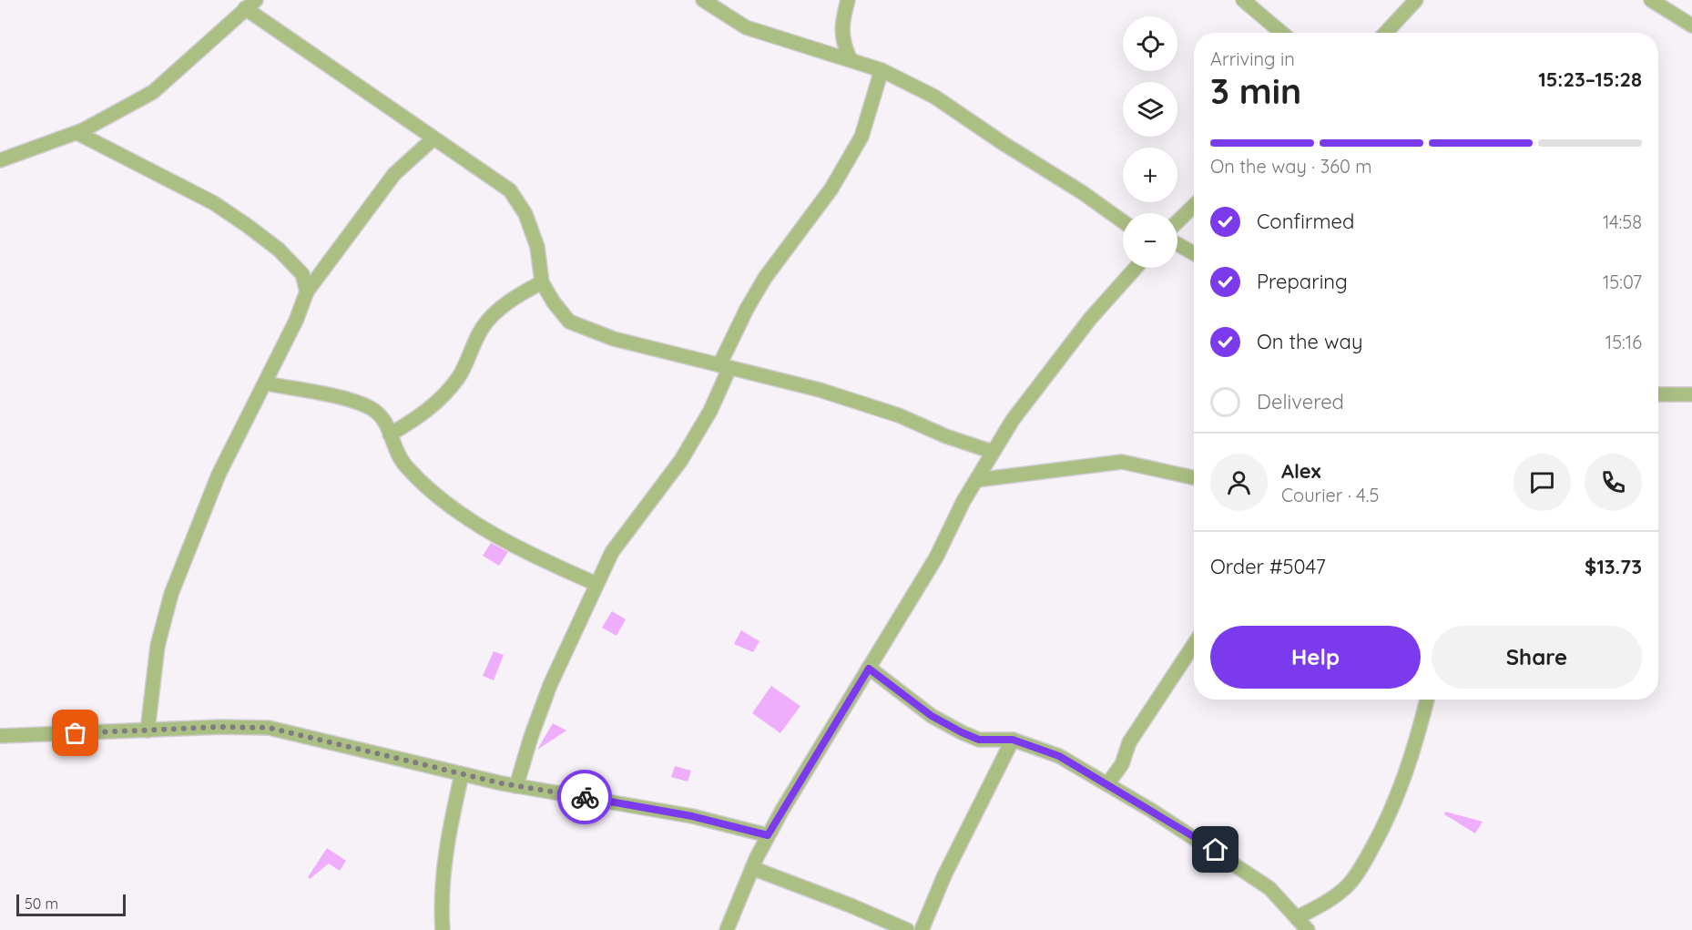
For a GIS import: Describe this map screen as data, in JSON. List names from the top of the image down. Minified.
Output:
{"scale_bar":"50 m","page":{"map_buttons":["+","−"],"heading":["3 min","Arriving in","15:23–15:28"],"panel":["Alex","Courier · 4.5","Order #5047","$13.73"],"bar":"On the way · 360 m","list":[["Confirmed","14:58"],["Preparing","15:07"],["On the way","15:16"],"Delivered"],"buttons":["Help","Share"],"scale":"50 m"}}
